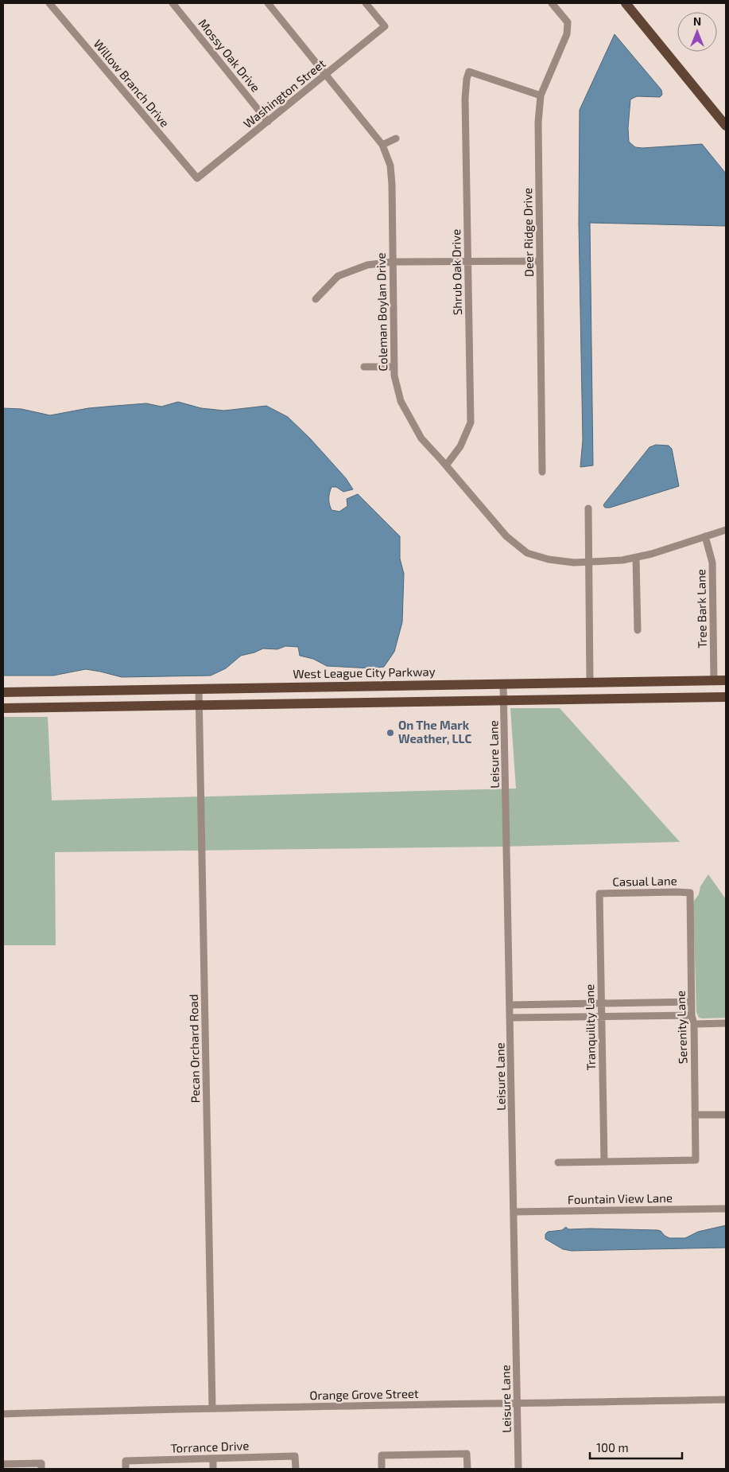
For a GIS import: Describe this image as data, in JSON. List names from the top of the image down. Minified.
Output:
{"streets":{"main road":["West League City Parkway"],"street":["Mossy Oak Drive","Willow Branch Drive","Washington Street","Deer Ridge Drive","Shrub Oak Drive","Coleman Boylan Drive","Tree Bark Lane","Leisure Lane","Casual Lane","Tranquility Lane","Serenity Lane","Pecan Orchard Road","Fountain View Lane","Orange Grove Street","Torrance Drive"]},"crossings":[["Mossy Oak Drive","Washington Street"],["Willow Branch Drive","Washington Street"],["Washington Street","Coleman Boylan Drive"],["Deer Ridge Drive","Shrub Oak Drive"],["Shrub Oak Drive","Coleman Boylan Drive"],["Coleman Boylan Drive","Tree Bark Lane"],["Tree Bark Lane","West League City Parkway"],["West League City Parkway","Leisure Lane"],["West League City Parkway","Pecan Orchard Road"],["Leisure Lane","Fountain View Lane"],["Leisure Lane","Orange Grove Street"],["Casual Lane","Tranquility Lane"],["Casual Lane","Serenity Lane"],["Tranquility Lane","Serenity Lane"],["Pecan Orchard Road","Orange Grove Street"]],"places":["On The Mark Weather, LLC"],"scale_bar":"100 m","north":"top"}
